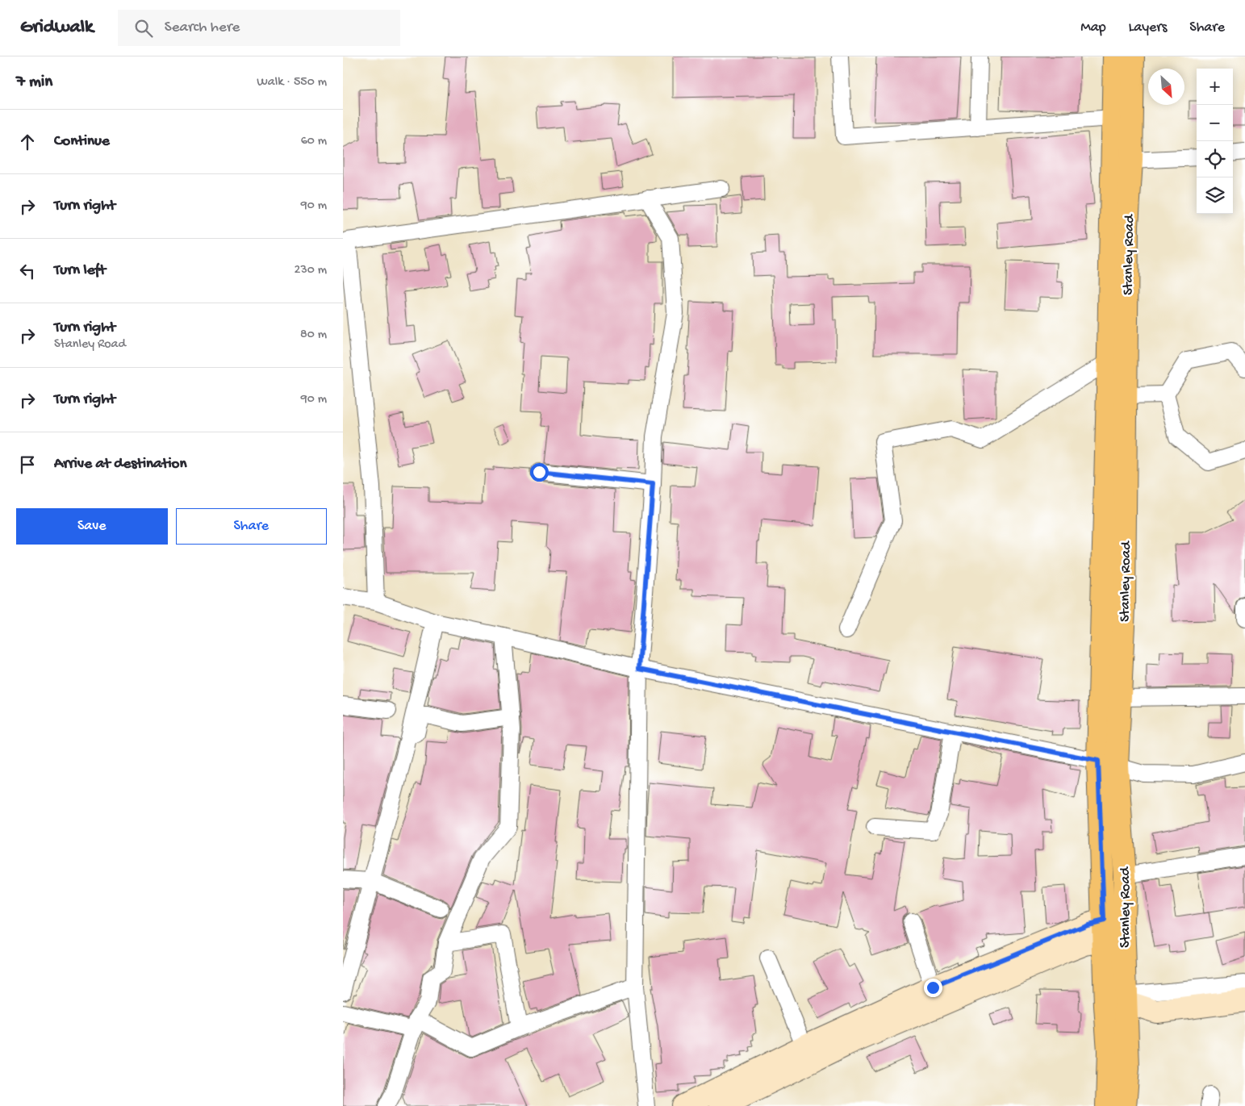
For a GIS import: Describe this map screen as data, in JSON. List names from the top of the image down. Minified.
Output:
{"streets":{"main road":["Stanley Road"]},"north":"bottom right","page":{"header":"Gridwalk","search":"Search here","nav":["Map","Layers","Share"],"heading":["7 min","Walk · 550 m"],"map_buttons":["+","−"],"list":[["Continue","60 m"],["Turn right","90 m"],["Turn left","230 m"],["Turn right","Stanley Road","80 m"],["Turn right","90 m"],"Arrive at destination"],"buttons":["Save","Share"]}}
